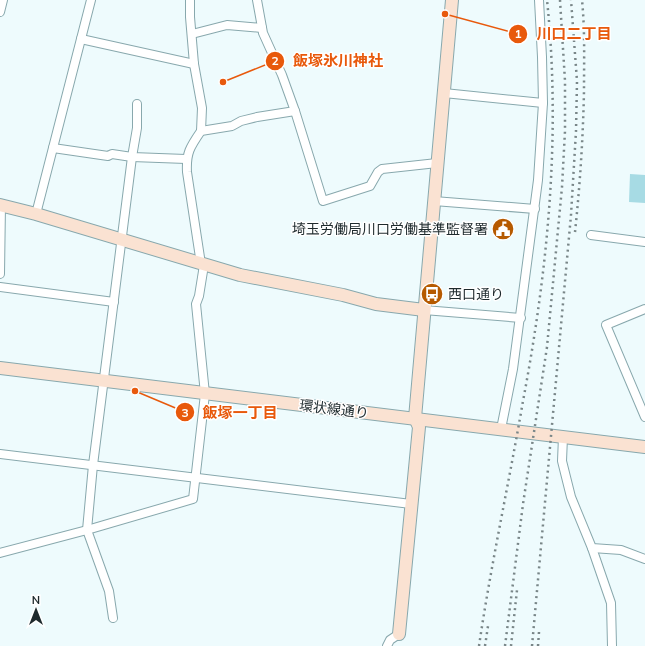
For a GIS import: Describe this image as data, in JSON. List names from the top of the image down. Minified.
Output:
{"streets":{"street":["環状線通り"]},"places":{"other":["川口二丁目","飯塚氷川神社","飯塚一丁目"],"public building":["埼玉労働局川口労働基準監督署"],"bus stop":["西口通り"]},"north":"top"}
